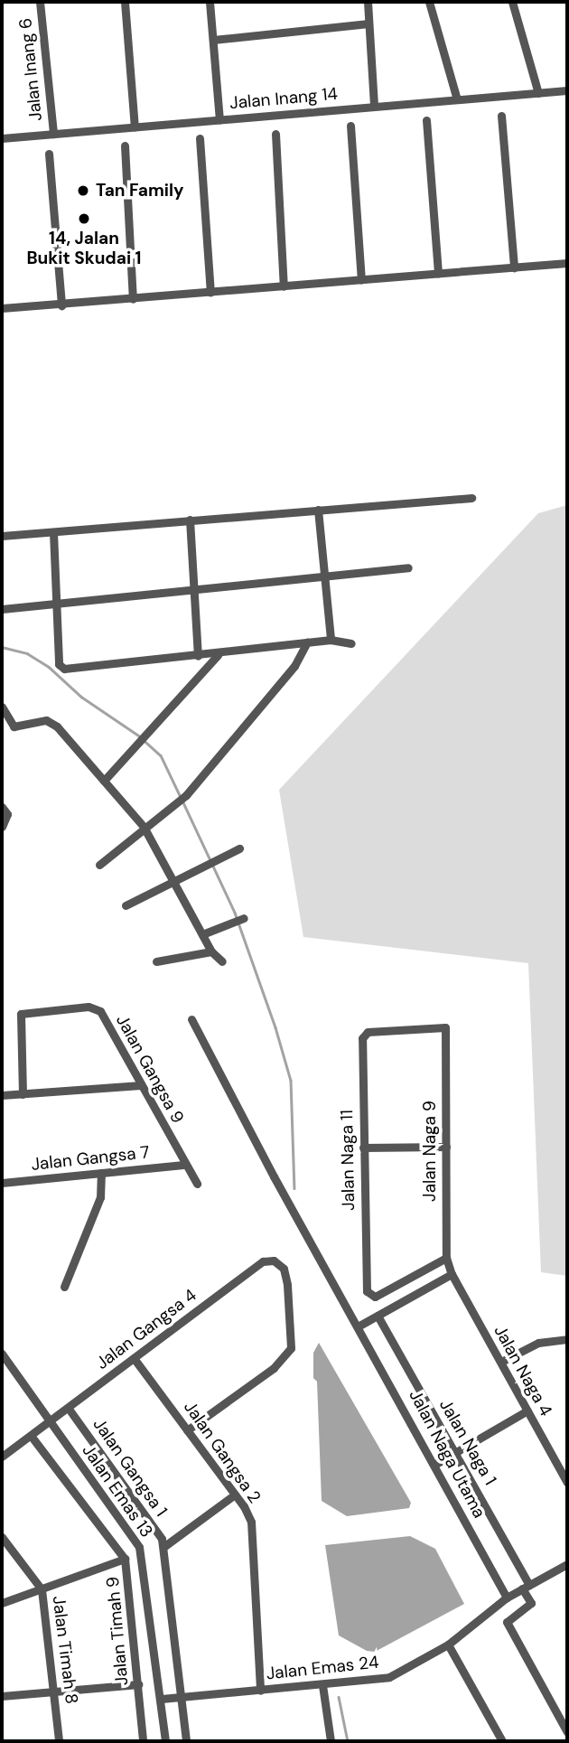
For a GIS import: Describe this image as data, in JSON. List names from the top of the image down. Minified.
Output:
{"streets":{"street":["Jalan Inang 6","Jalan Inang 14","Jalan Gangsa 9","Jalan Naga 9","Jalan Gangsa 7","Jalan Naga 11","Jalan Gangsa 4","Jalan Naga 4","Jalan Naga 1","Jalan Gangsa 2","Jalan Naga Utama","Jalan Gangsa 1","Jalan Emas 13","Jalan Timah 9","Jalan Timah 8","Jalan Emas 24"]},"crossings":[["Jalan Inang 6","Jalan Inang 14"],["Jalan Gangsa 9","Jalan Gangsa 7"],["Jalan Naga 9","Jalan Naga 11"],["Jalan Naga 9","Jalan Naga 4"],["Jalan Gangsa 4","Jalan Gangsa 2"],["Jalan Gangsa 4","Jalan Gangsa 1"],["Jalan Gangsa 4","Jalan Emas 13"],["Jalan Gangsa 4","Jalan Timah 9"],["Jalan Naga 1","Jalan Emas 24"],["Jalan Gangsa 2","Jalan Emas 24"],["Jalan Naga Utama","Jalan Emas 24"],["Jalan Gangsa 1","Jalan Emas 24"],["Jalan Emas 13","Jalan Emas 24"]],"places":["Tan Family","14, Jalan Bukit Skudai 1"]}
